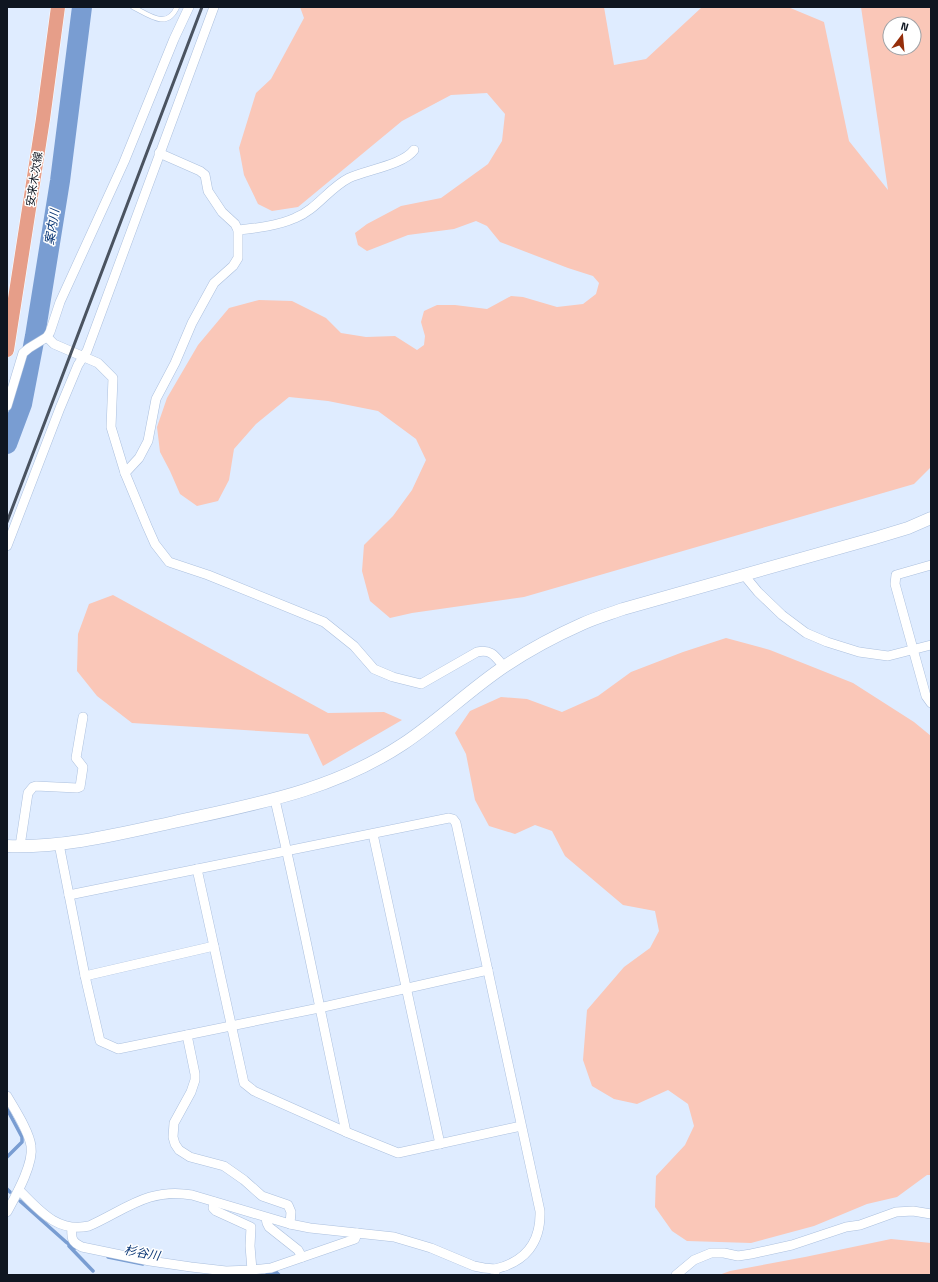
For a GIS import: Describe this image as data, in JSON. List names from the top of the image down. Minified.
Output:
{"streets":{"main road":["安来木次線"]},"water":["案内川","杉谷川"],"north":"top"}
